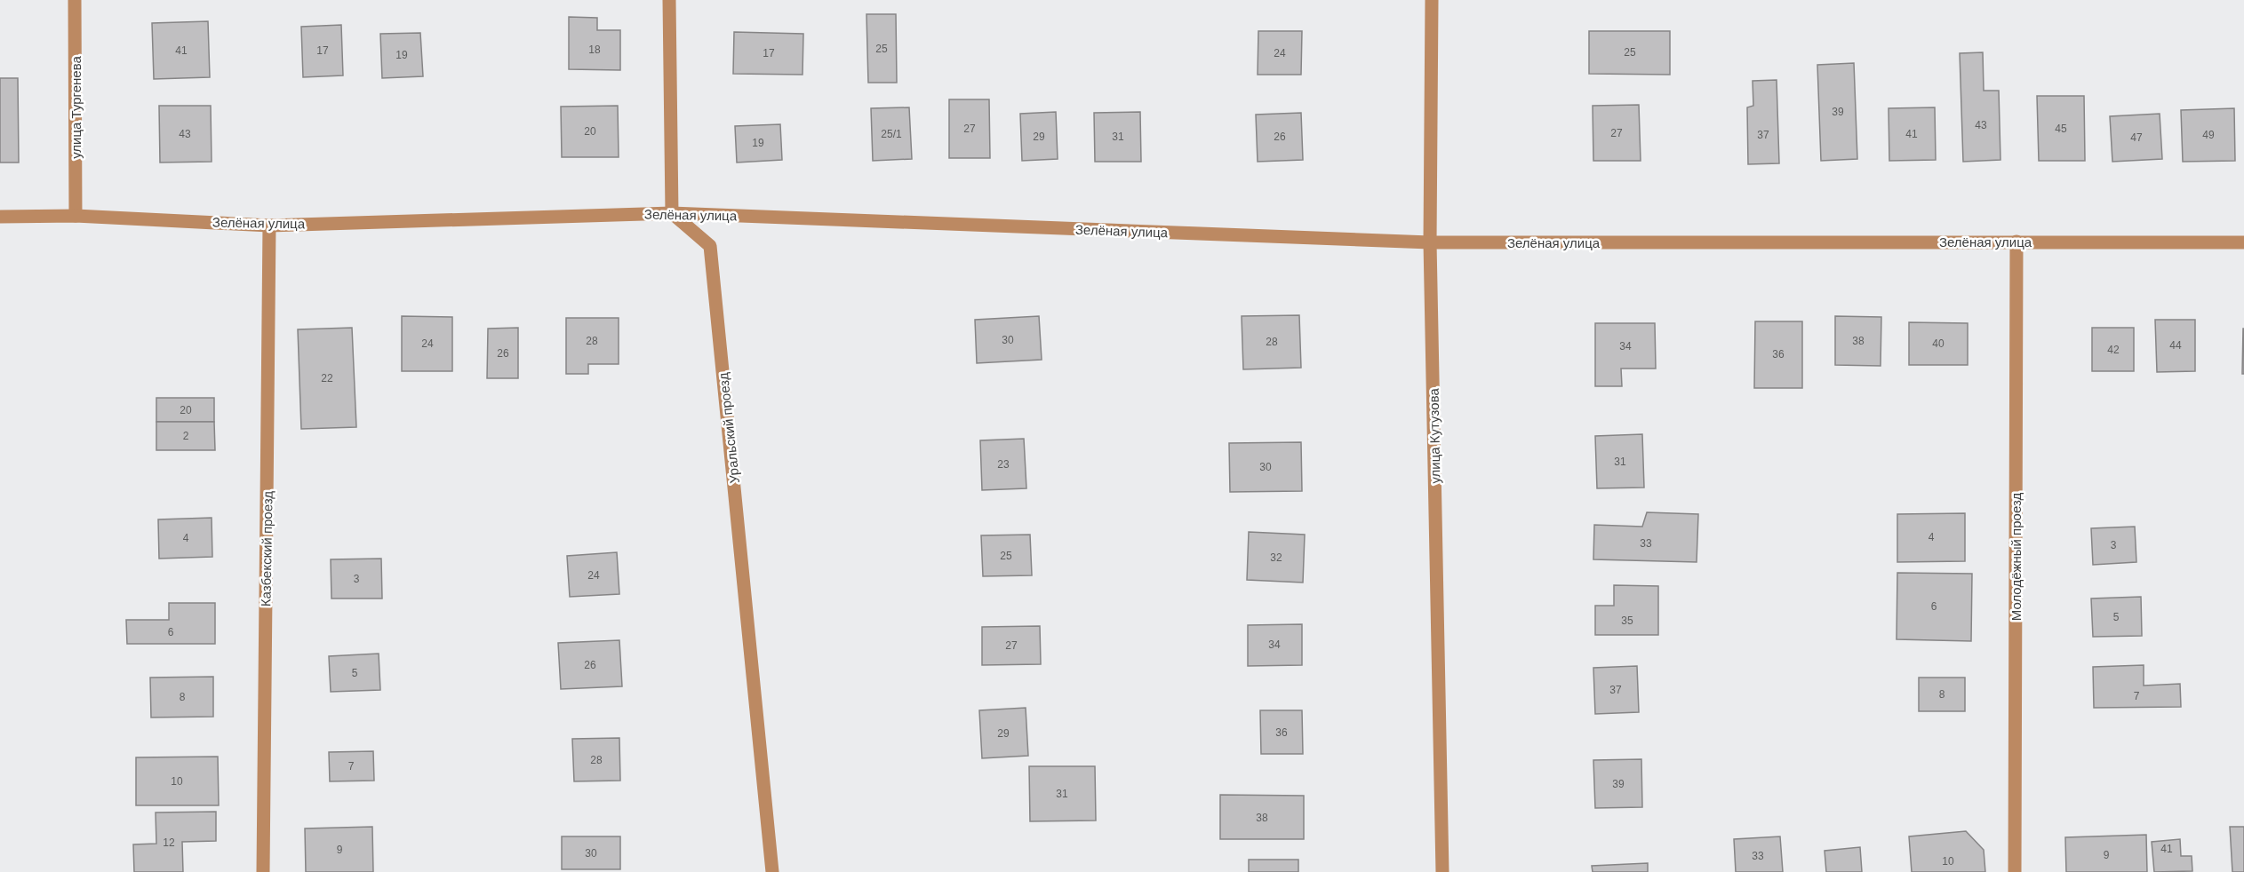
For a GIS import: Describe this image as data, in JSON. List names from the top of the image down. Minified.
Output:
{"streets":{"street":["улица Тургенева","Зелёная улица","Уральский проезд","улица Кутузова","Казбекский проезд","Молодёжный проезд"]},"crossings":[["улица Тургенева","Зелёная улица"],["Зелёная улица","Уральский проезд"],["Зелёная улица","улица Кутузова"],["Зелёная улица","Казбекский проезд"],["Зелёная улица","Молодёжный проезд"]],"house_numbers":["25","18","41","17","25","17","24","19","39","43","27","45","20","27","43","25/1","41","37","49","29","31","26","47","19","30","28","38","28","24","40","44","34","42","26","36","22","20","2","31","23","30","4","4","33","3","25","32","24","3","6","5","35","6","34","27","26","5","37","8","7","8","36","29","28","7","10","39","31","38","12","41","9","30","9","33","10"]}
